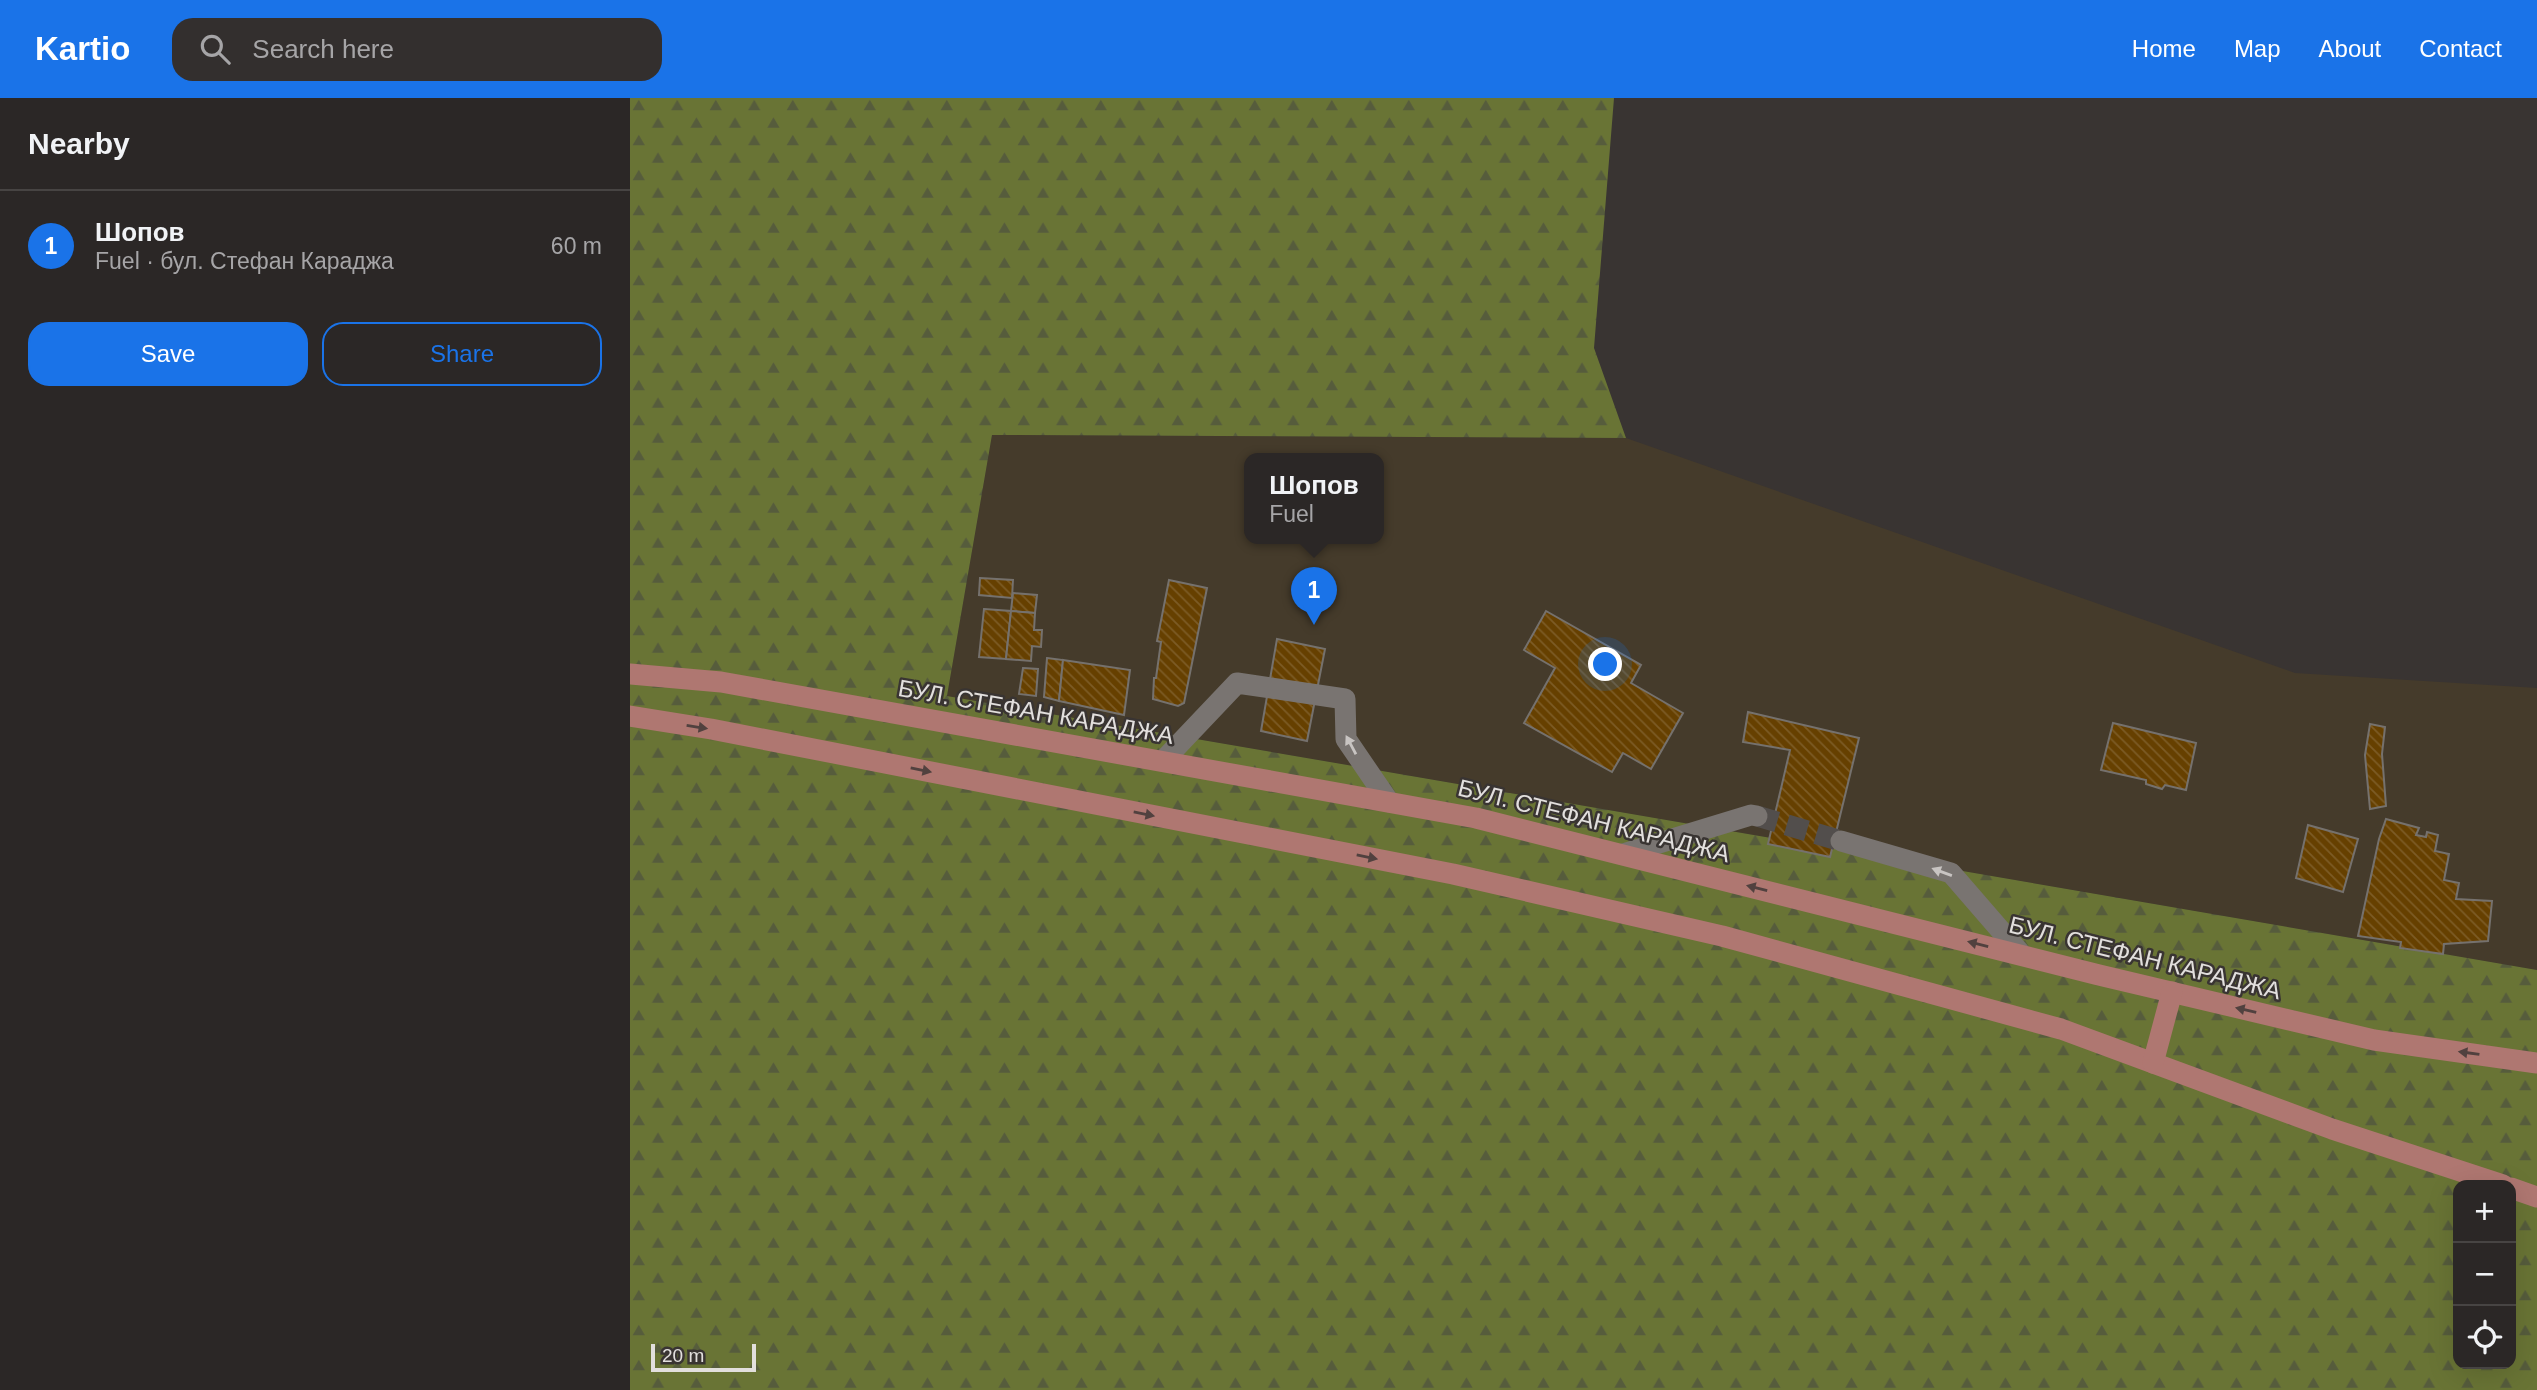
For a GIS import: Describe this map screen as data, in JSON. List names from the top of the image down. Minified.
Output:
{"streets":{"main road":["БУЛ. СТЕФАН КАРАДЖА"]},"scale_bar":"20 m","page":{"header":"Kartio","search":"Search here","nav":["Home","Map","About","Contact"],"heading":"Nearby","list":[{"mark":"1","name":"Шопов","note":"Fuel · бул. Стефан Караджа","value":"60 m"}],"buttons":["Save","Share"],"popup":["Шопов","Fuel"],"pins":"1","map_buttons":["+","−"],"scale":"20 m"}}
